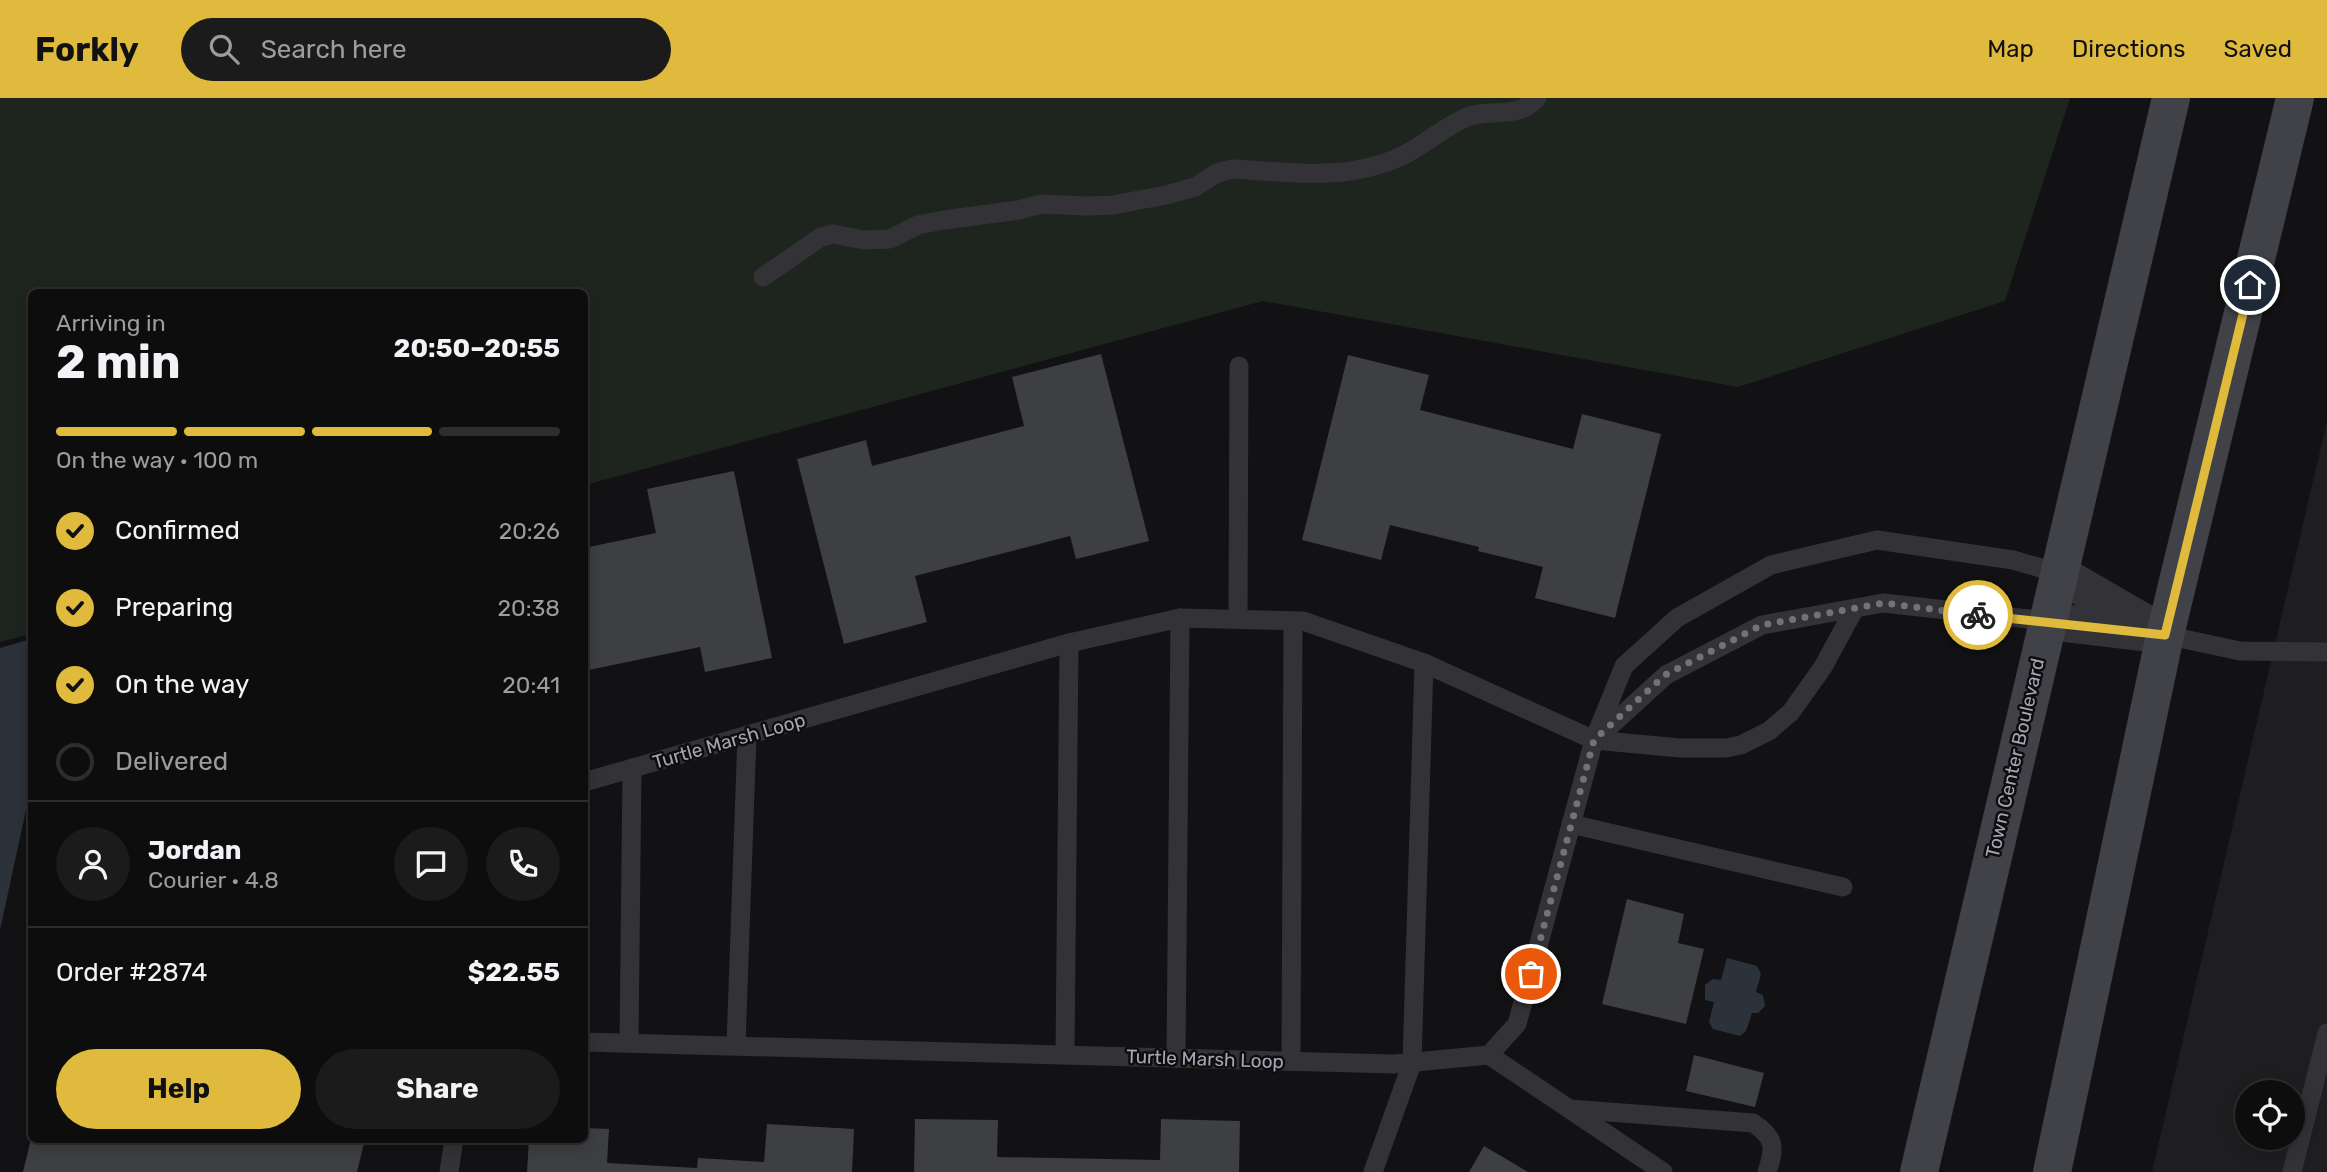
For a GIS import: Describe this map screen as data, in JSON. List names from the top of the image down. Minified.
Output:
{"streets":{"main road":["Town Center Boulevard"],"lane":["Turtle Marsh Loop"]},"page":{"header":"Forkly","search":"Search here","nav":["Map","Directions","Saved"],"heading":["2 min","Arriving in","20:50–20:55"],"panel":["Jordan","Courier · 4.8","Order #2874","$22.55"],"bar":"On the way · 100 m","list":[["Confirmed","20:26"],["Preparing","20:38"],["On the way","20:41"],"Delivered"],"buttons":["Help","Share"]}}
